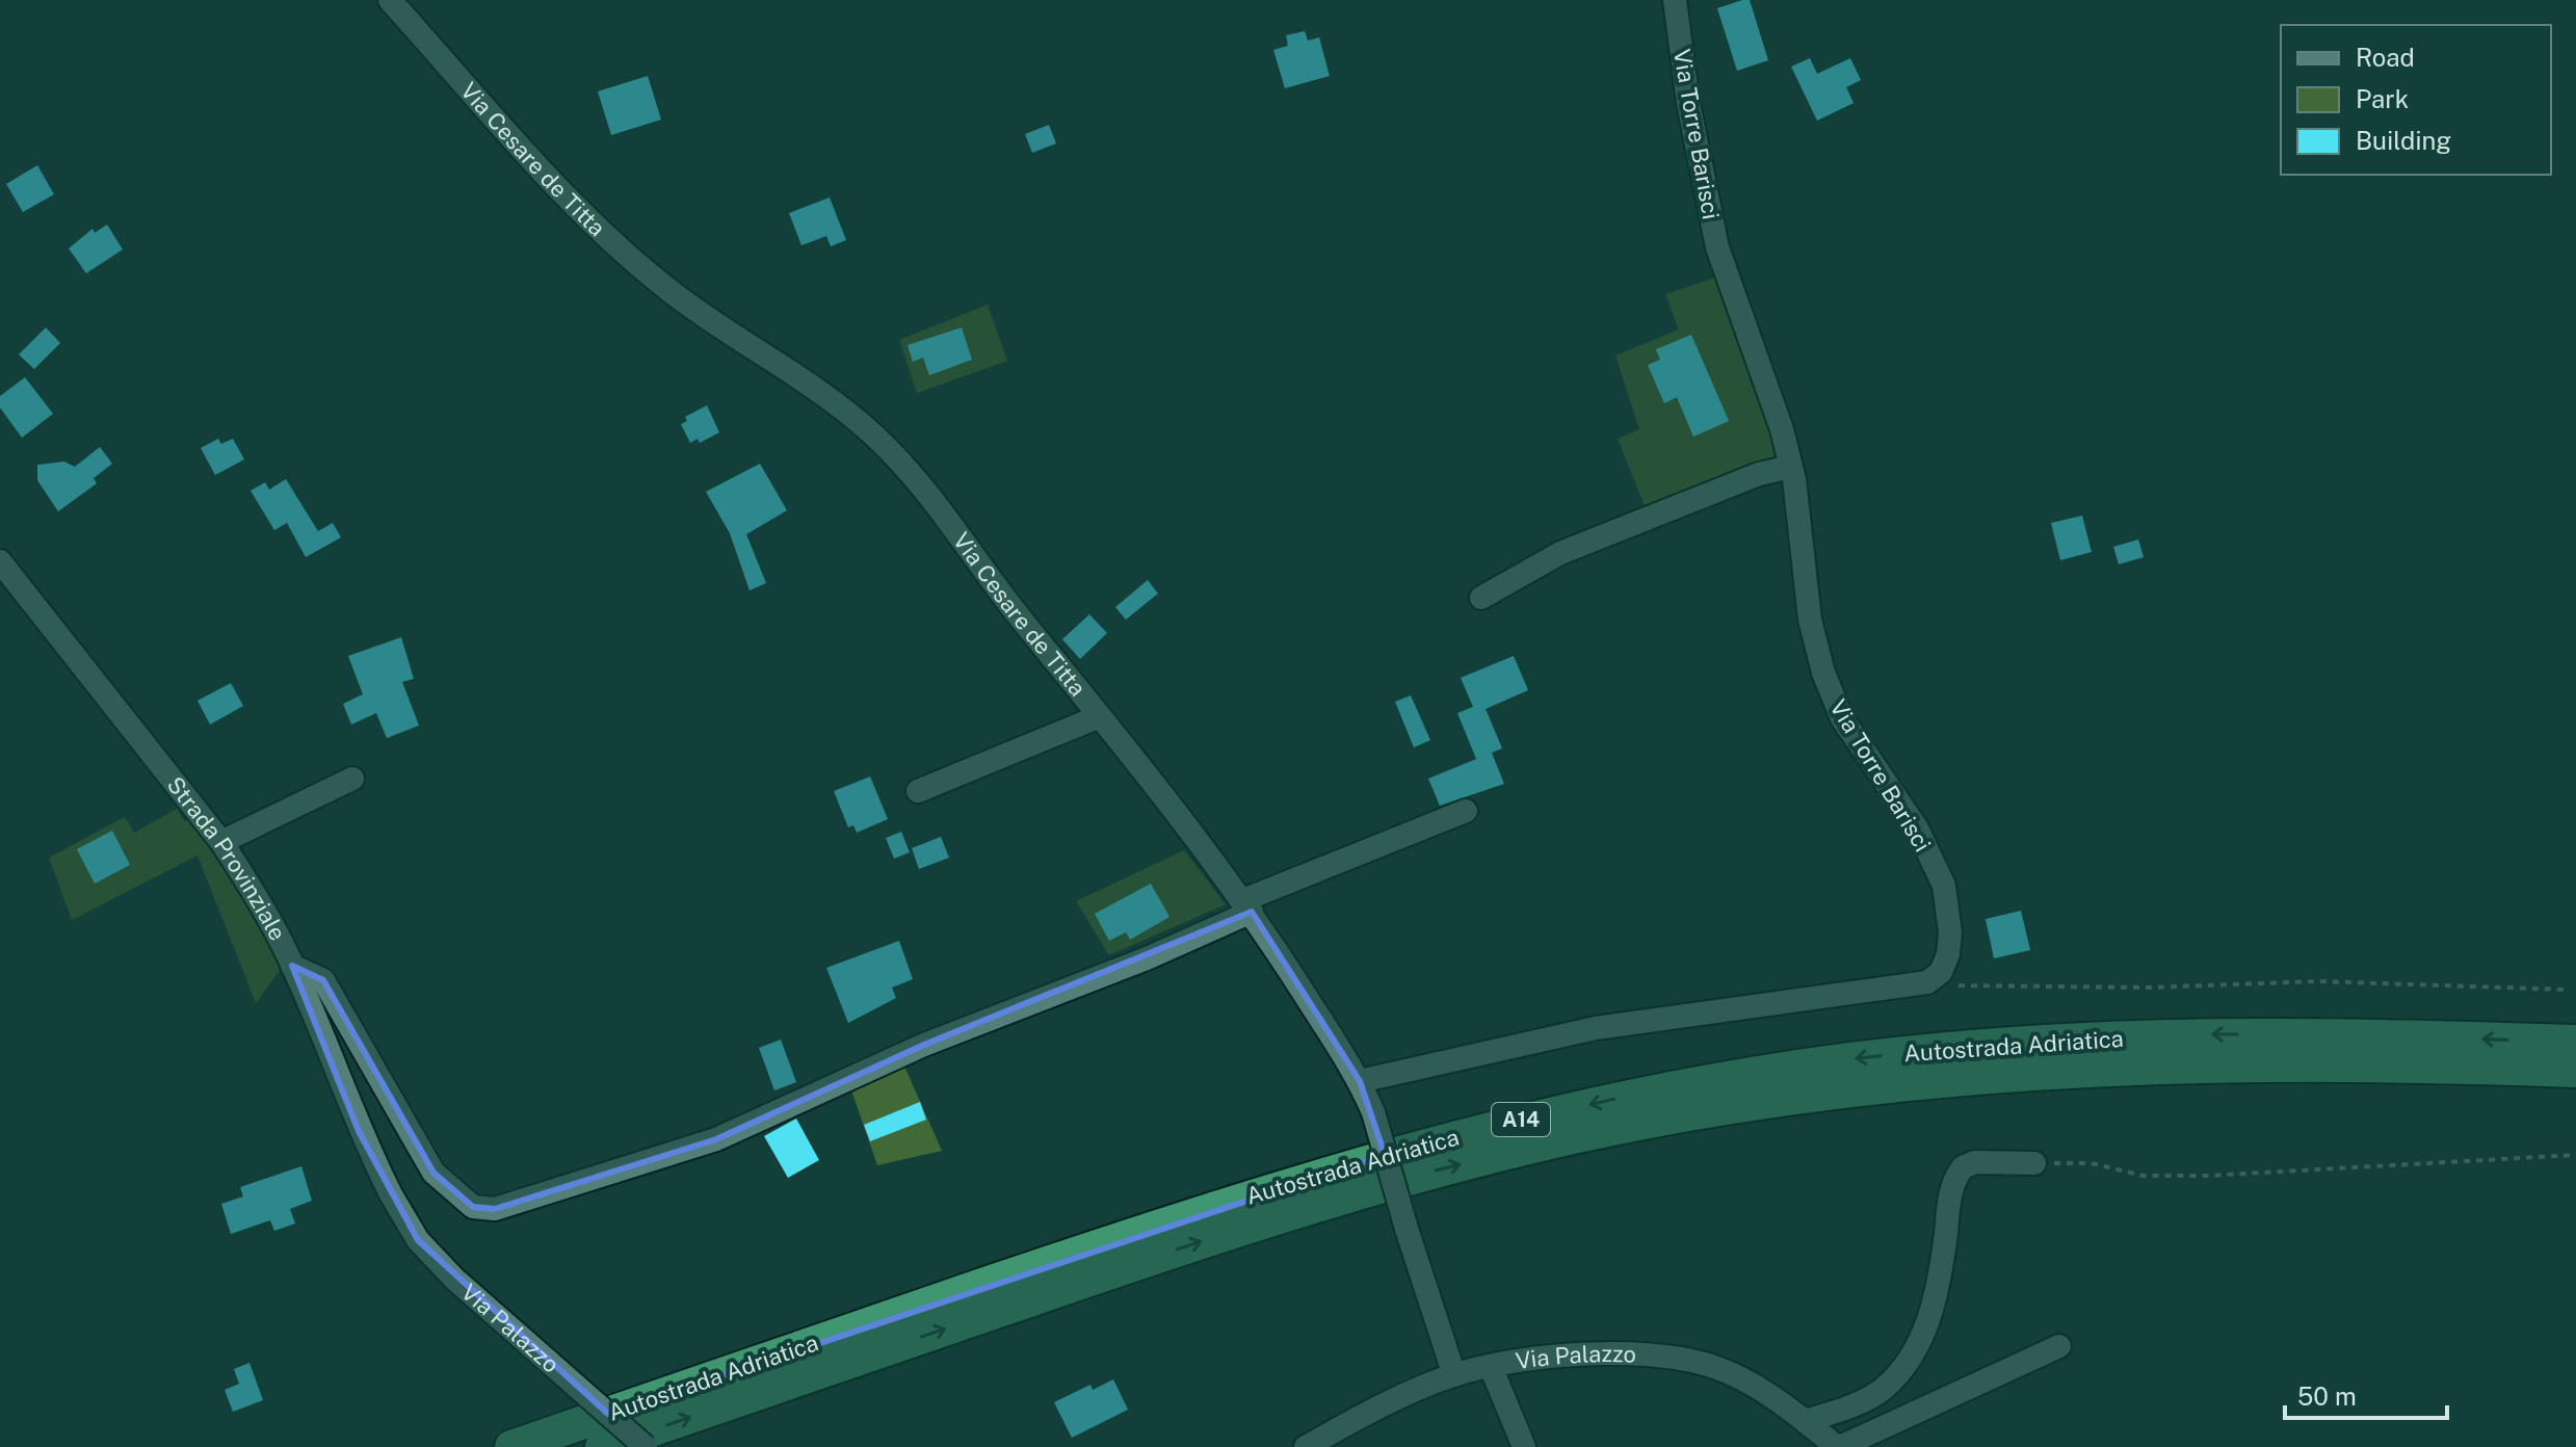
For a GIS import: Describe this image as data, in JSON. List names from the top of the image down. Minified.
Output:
{"streets":{"highway":["Autostrada Adriatica","A14"],"street":["Via Torre Barisci","Via Cesare de Titta","Strada Provinziale","Via Palazzo"]},"crossings":[["Via Cesare de Titta","Via Palazzo"],["Strada Provinziale","Via Palazzo"]],"legend":["Road","Park","Building"],"scale_bar":"50 m"}
